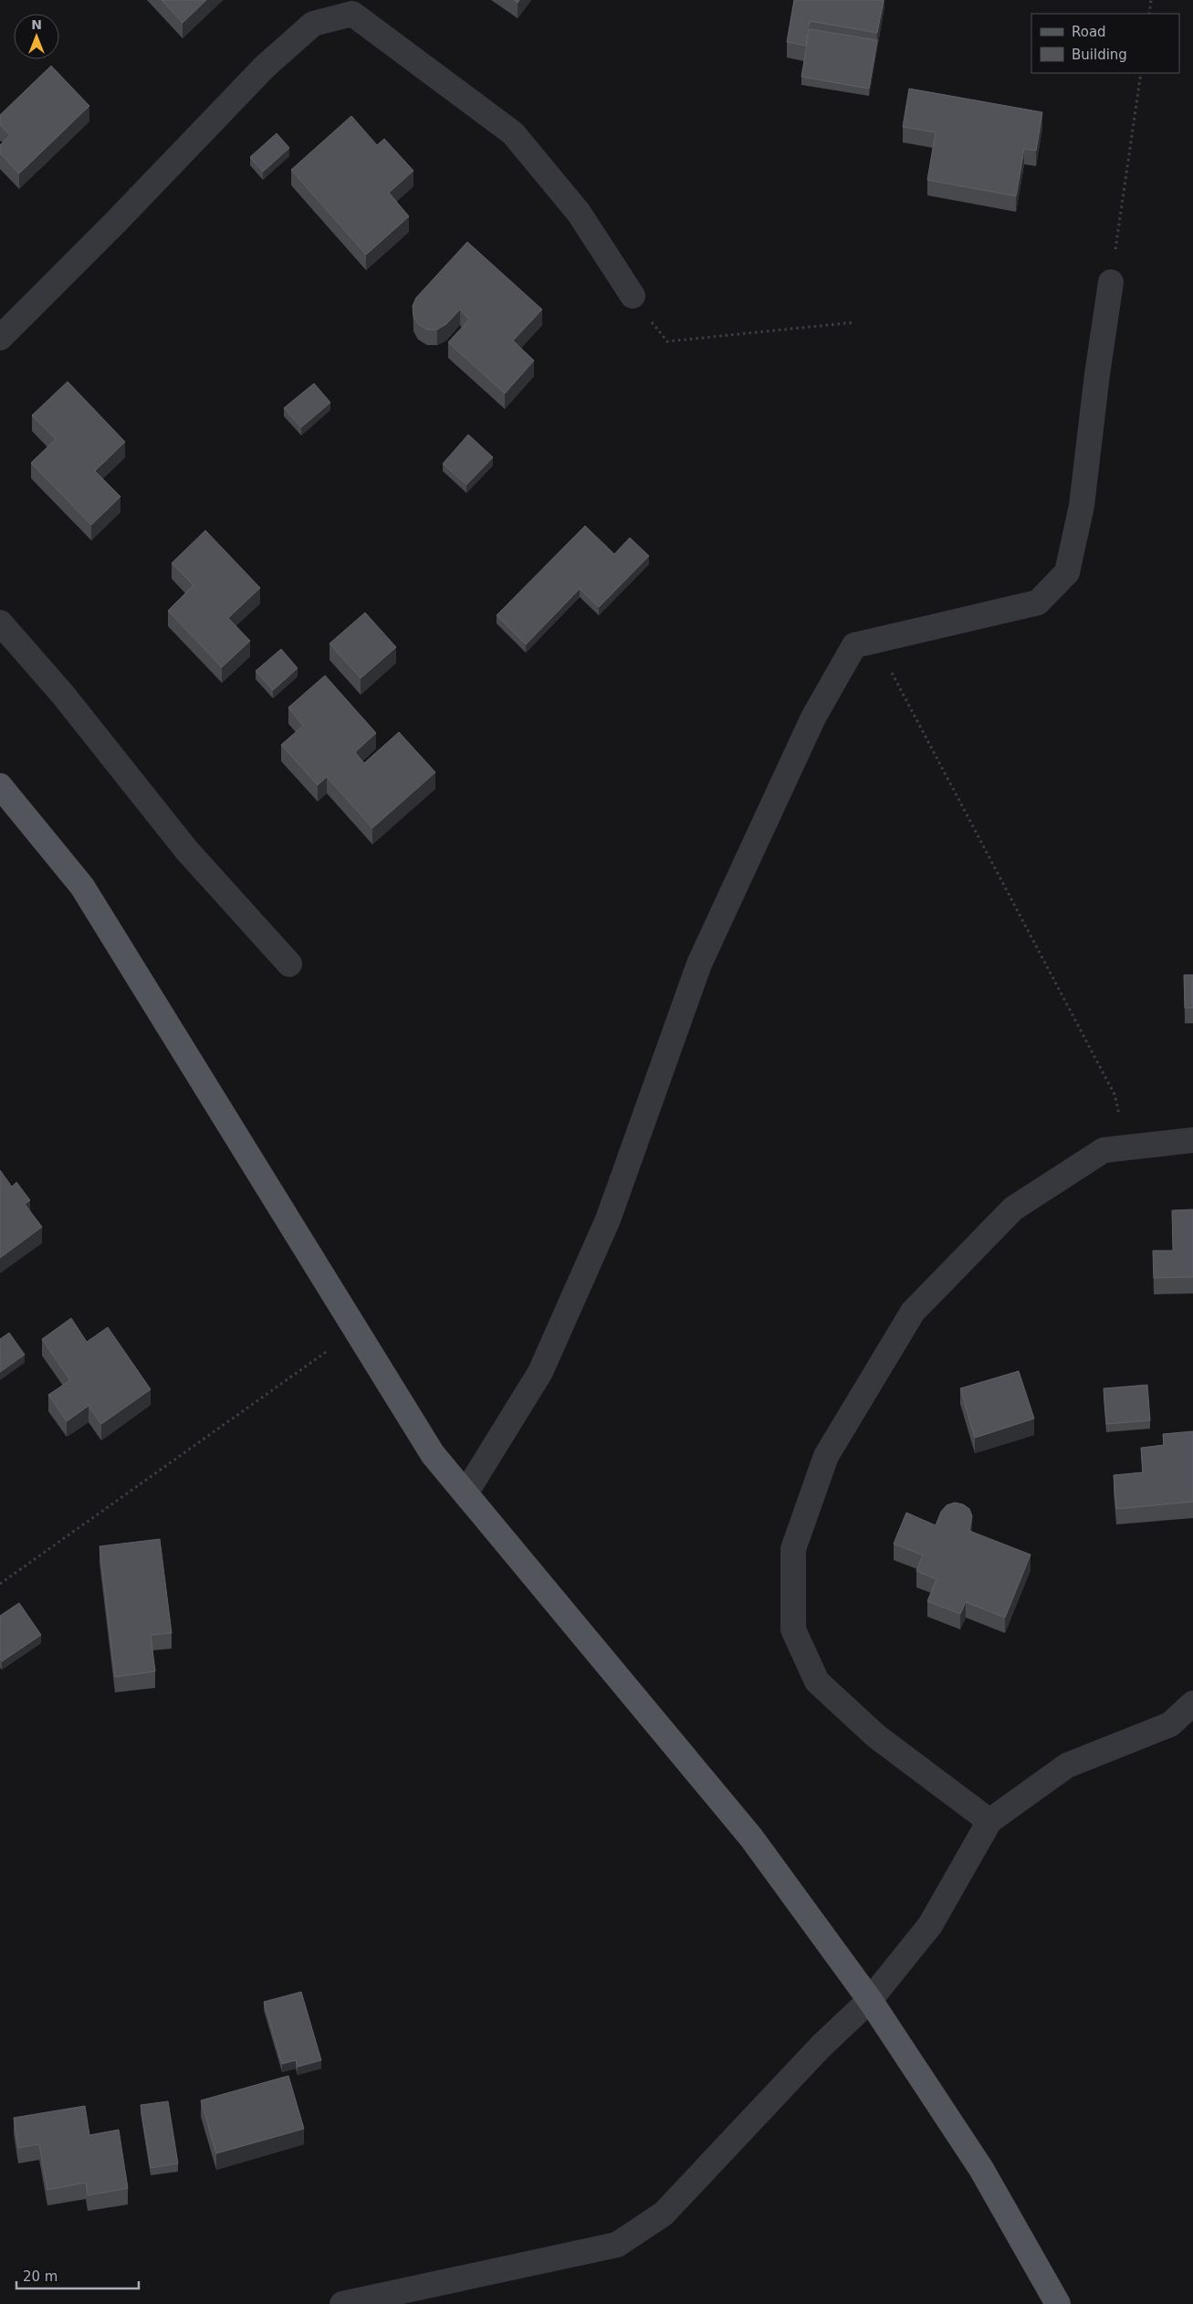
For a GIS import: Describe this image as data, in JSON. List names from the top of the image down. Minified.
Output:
{"legend":["Road","Building"],"scale_bar":"20 m","north":"top"}
